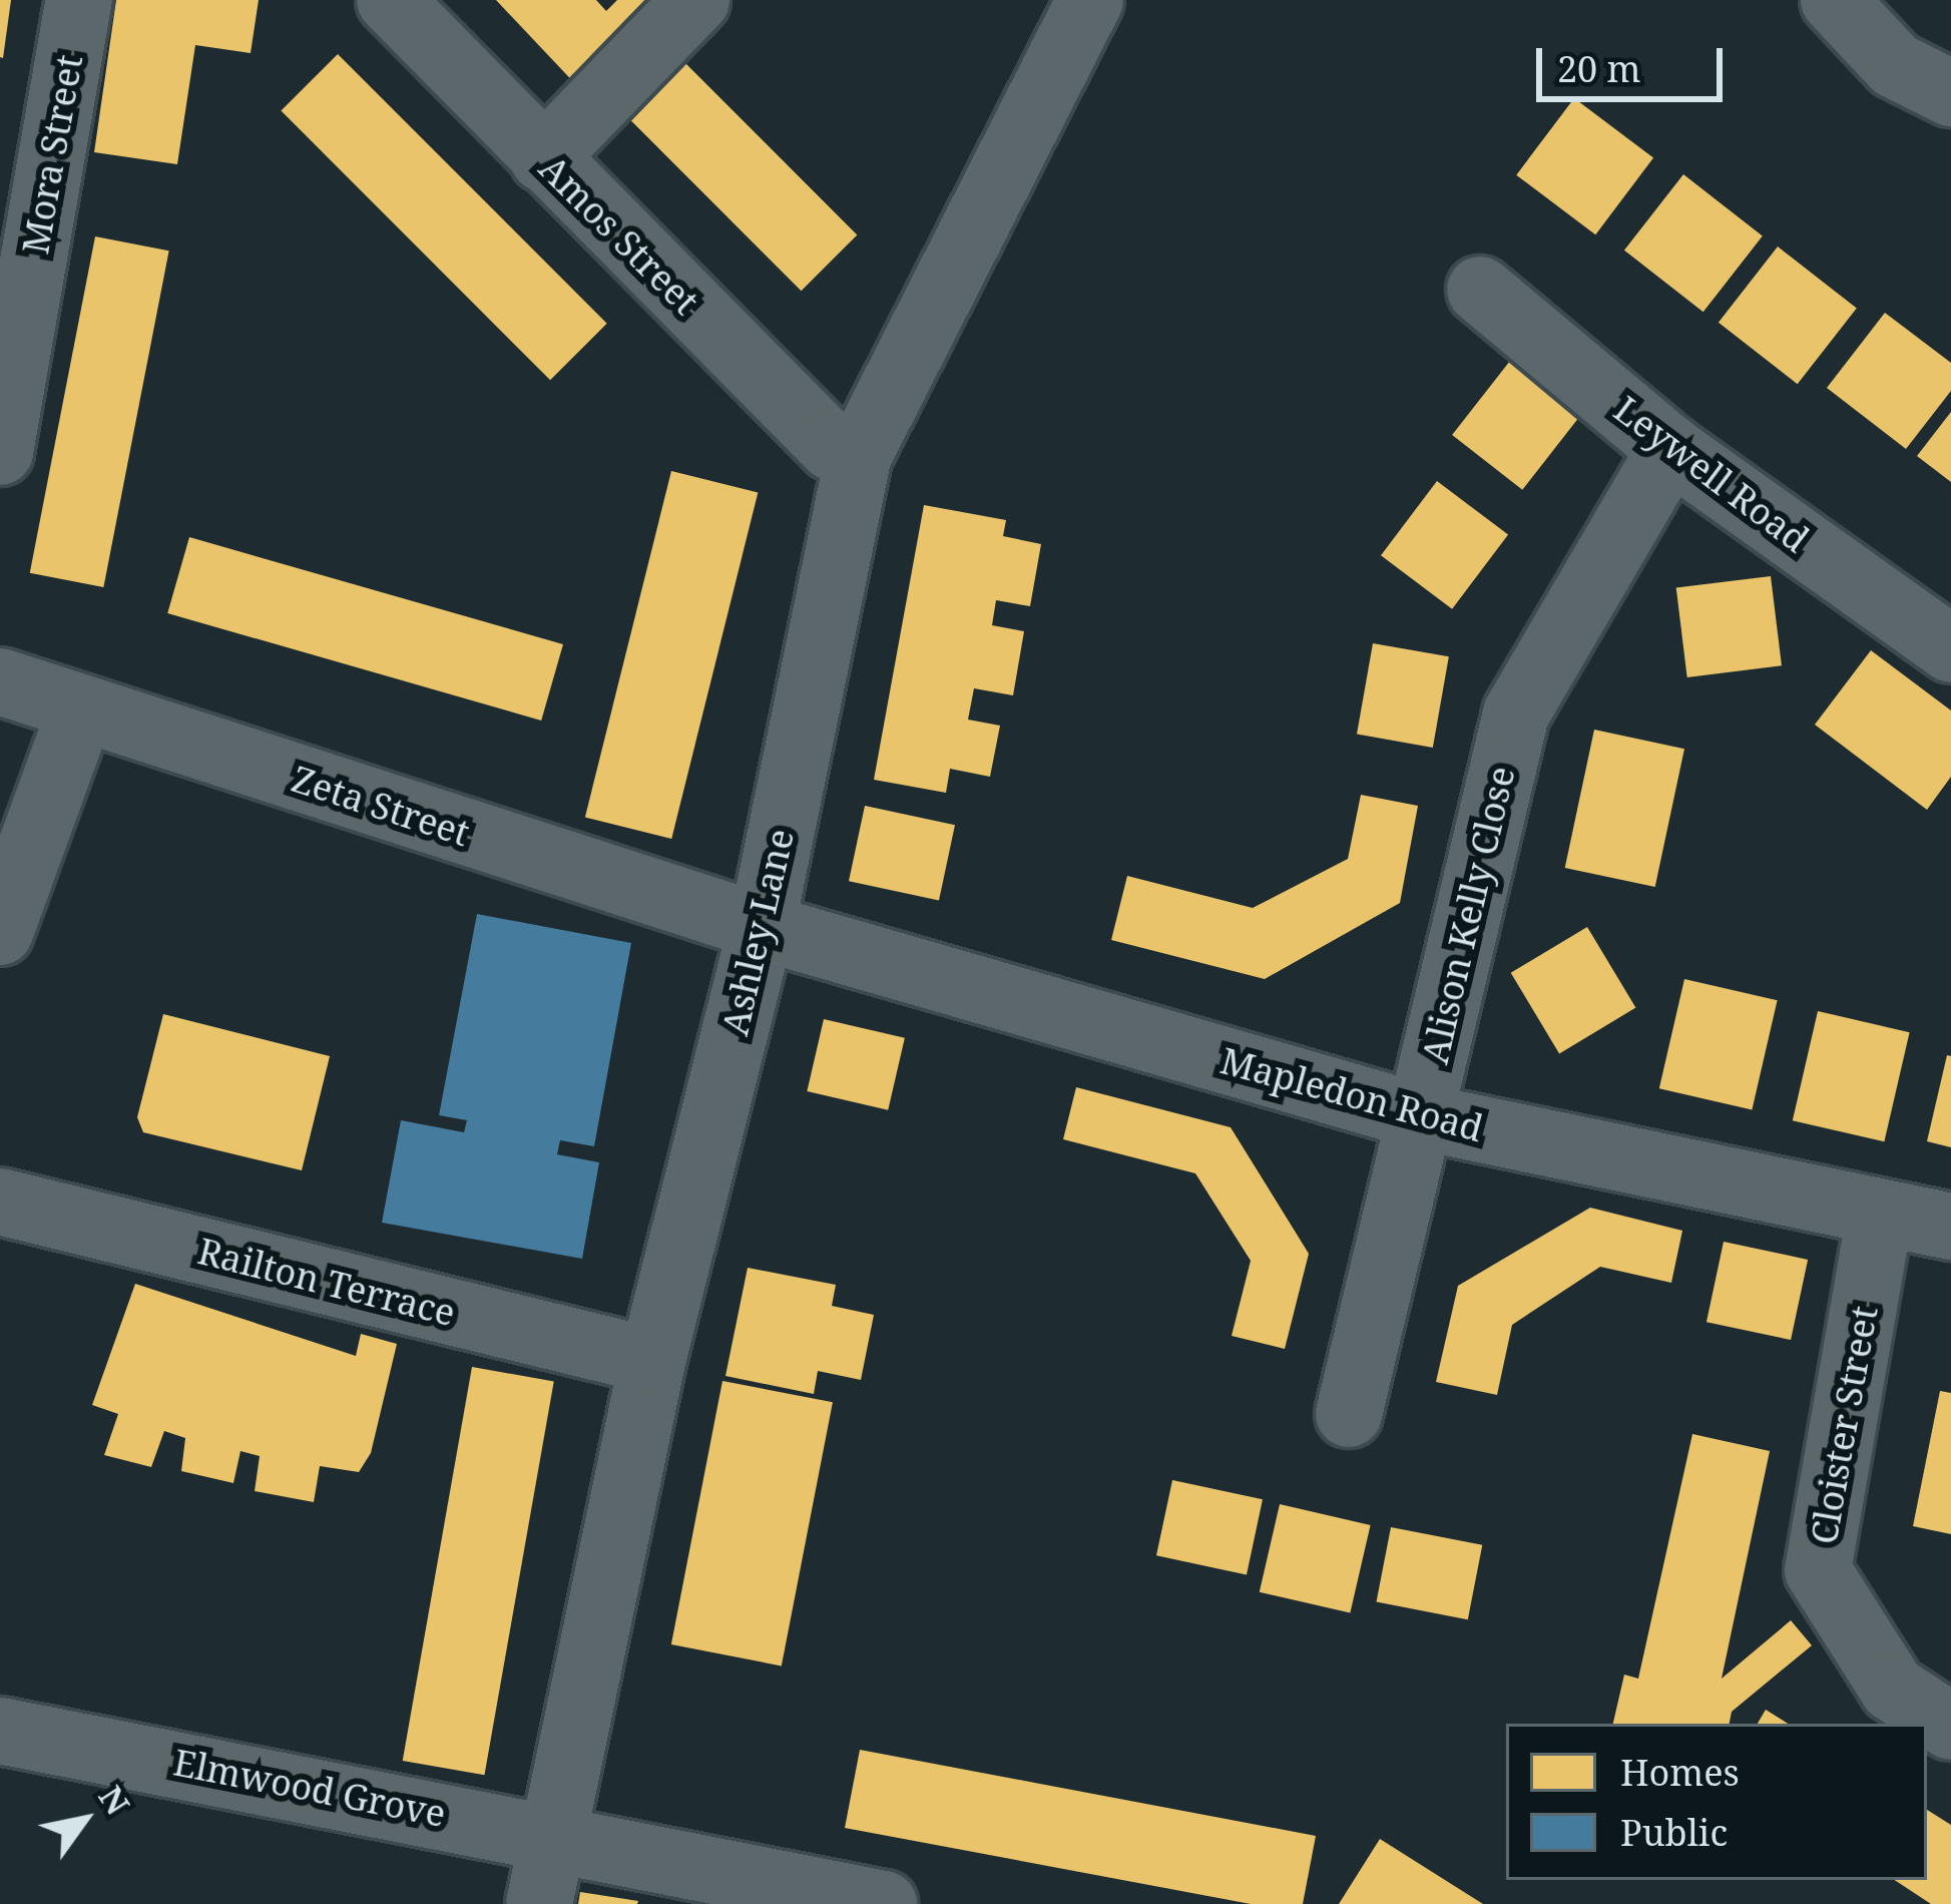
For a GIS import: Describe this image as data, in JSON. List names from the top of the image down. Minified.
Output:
{"streets":{"street":["Mora Street","Amos Street","Leywell Road","Zeta Street","Alison Kelly Close","Ashley Lane","Mapledon Road","Railton Terrace","Cloister Street","Elmwood Grove"]},"crossings":[["Amos Street","Ashley Lane"],["Leywell Road","Alison Kelly Close"],["Zeta Street","Ashley Lane"],["Zeta Street","Mapledon Road"],["Alison Kelly Close","Mapledon Road"],["Ashley Lane","Mapledon Road"],["Ashley Lane","Railton Terrace"],["Ashley Lane","Elmwood Grove"],["Mapledon Road","Cloister Street"]],"legend":["Homes","Public"],"scale_bar":"20 m","north":"top right"}
